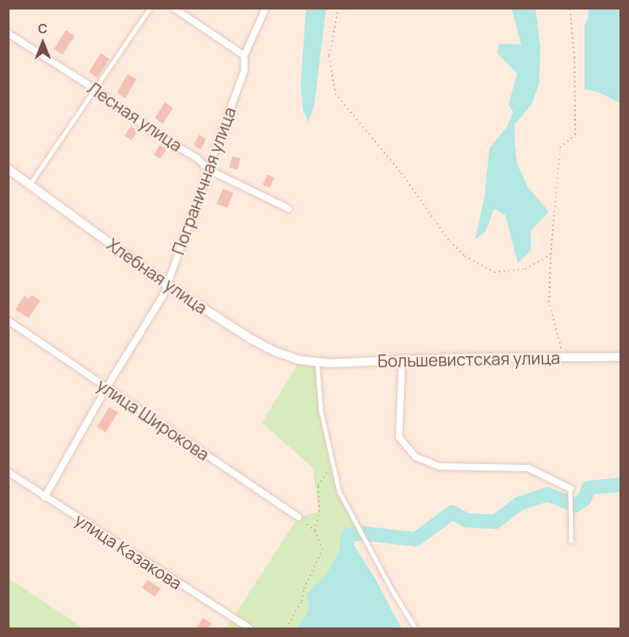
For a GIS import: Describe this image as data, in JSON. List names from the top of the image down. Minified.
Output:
{"streets":{"street":["Лесная улица","Пограничная улица","Хлебная улица","Большевистская улица","улица Широкова","улица Казакова"]},"crossings":[["Лесная улица","Пограничная улица"],["Пограничная улица","Хлебная улица"],["Пограничная улица","улица Широкова"],["Пограничная улица","улица Казакова"],["Хлебная улица","Большевистская улица"]],"north":"top"}
